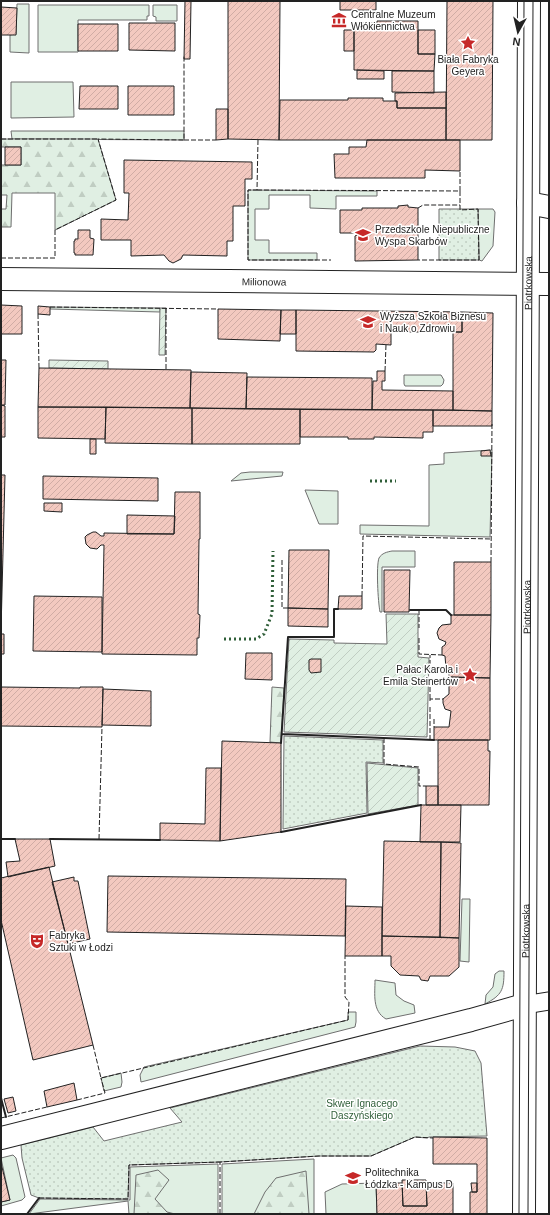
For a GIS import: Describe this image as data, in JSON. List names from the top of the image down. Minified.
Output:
{"streets":{"street":["Milionowa","Piotrkowska"]},"crossings":[["Milionowa","Piotrkowska"]],"parks":["Skwer Ignacego Daszyńskiego"],"places":{"museum":["Centralne Muzeum Włókiennictwa"],"place":["Biała Fabryka Geyera","Pałac Karola i Emila Steinertów"],"school or university":["Przedszkole Niepubliczne Wyspa Skarbów","Wyższa Szkoła Biznesu i Nauk o Zdrowiu","Politechnika Łódzka - Kampus D"],"theatre":["Fabryka Sztuki w Łodzi"]},"north":"bottom"}
